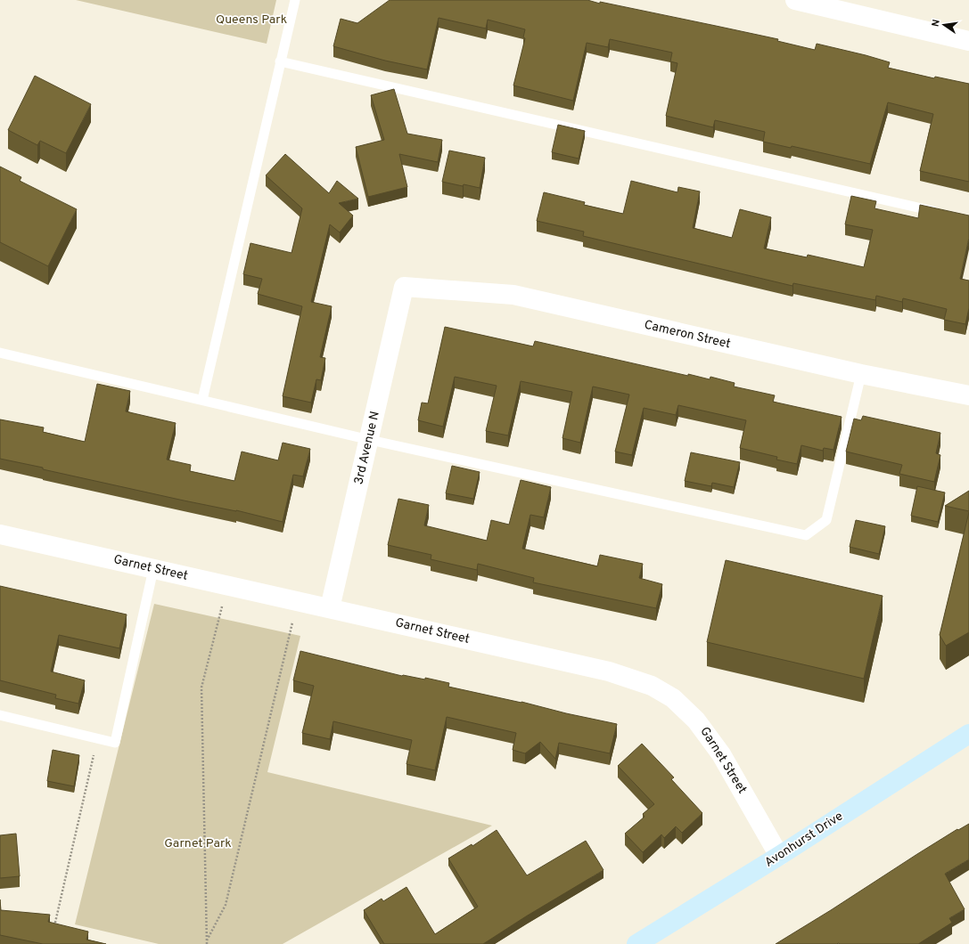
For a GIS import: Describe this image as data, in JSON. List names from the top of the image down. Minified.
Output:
{"streets":{"street":["Cameron Street","3rd Avenue N","Garnet Street","Avonhurst Drive"]},"crossings":[["Cameron Street","3rd Avenue N"],["3rd Avenue N","Garnet Street"],["Garnet Street","Avonhurst Drive"]],"parks":["Queens Park","Garnet Park"],"north":"left"}
